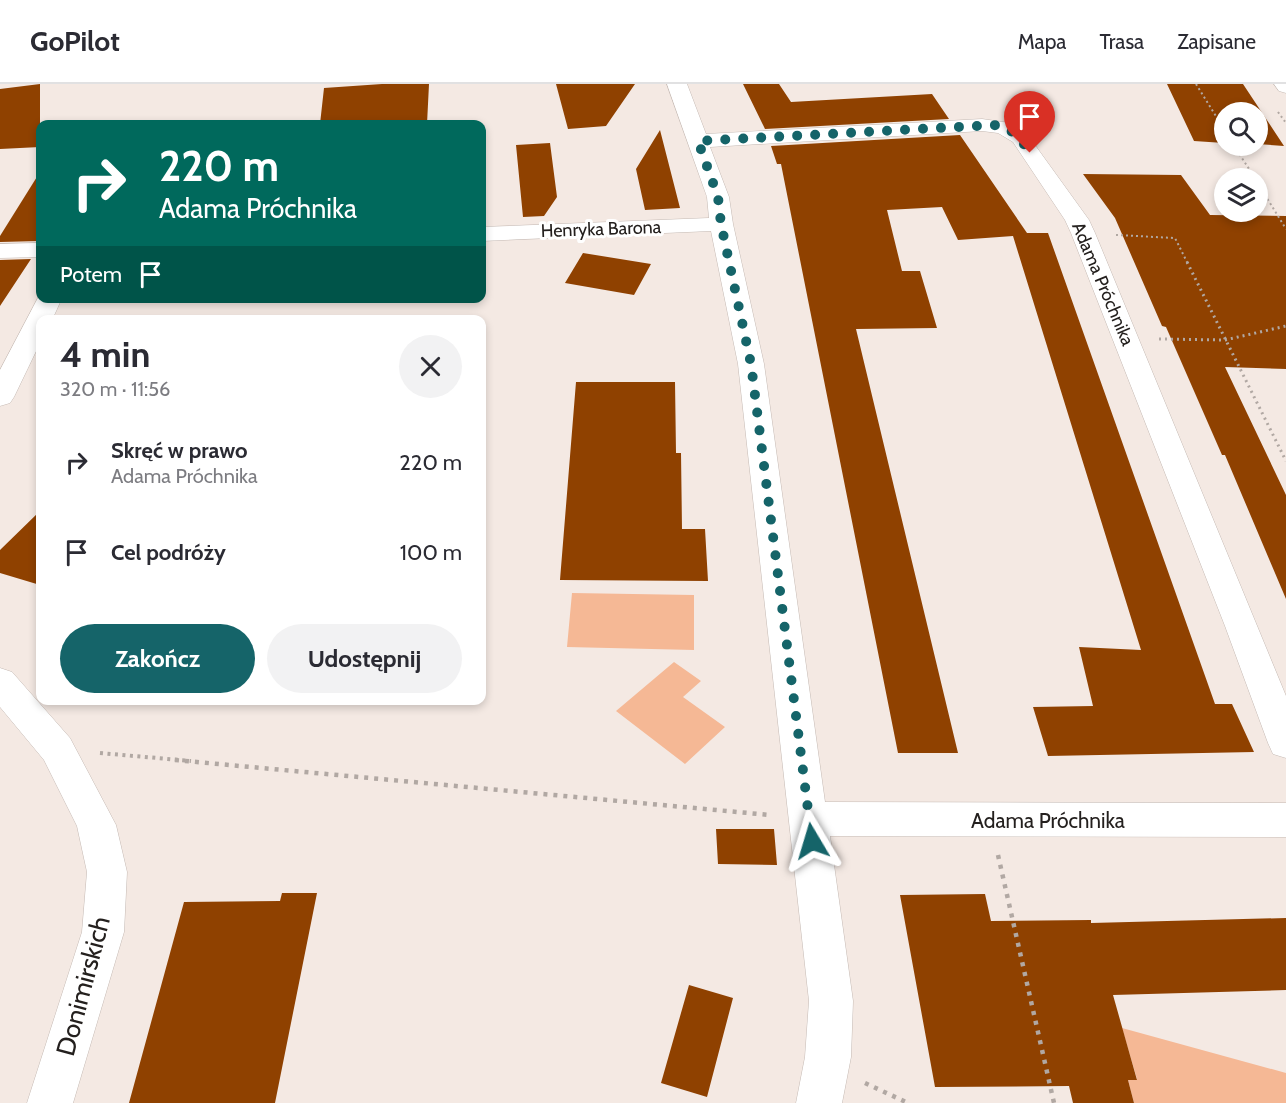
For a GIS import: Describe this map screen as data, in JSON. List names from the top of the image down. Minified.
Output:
{"streets":{"street":["Henryka Barona","Adama Próchnika","Donimirskich"]},"page":{"header":"GoPilot","nav":["Mapa","Trasa","Zapisane"],"turn":["220 m","Adama Próchnika"],"then":"Potem","heading":["4 min","320 m · 11:56"],"list":[{"name":"Skręć w prawo","note":"Adama Próchnika","value":"220 m"},{"name":"Cel podróży","value":"100 m"}],"buttons":["Zakończ","Udostępnij"]}}
